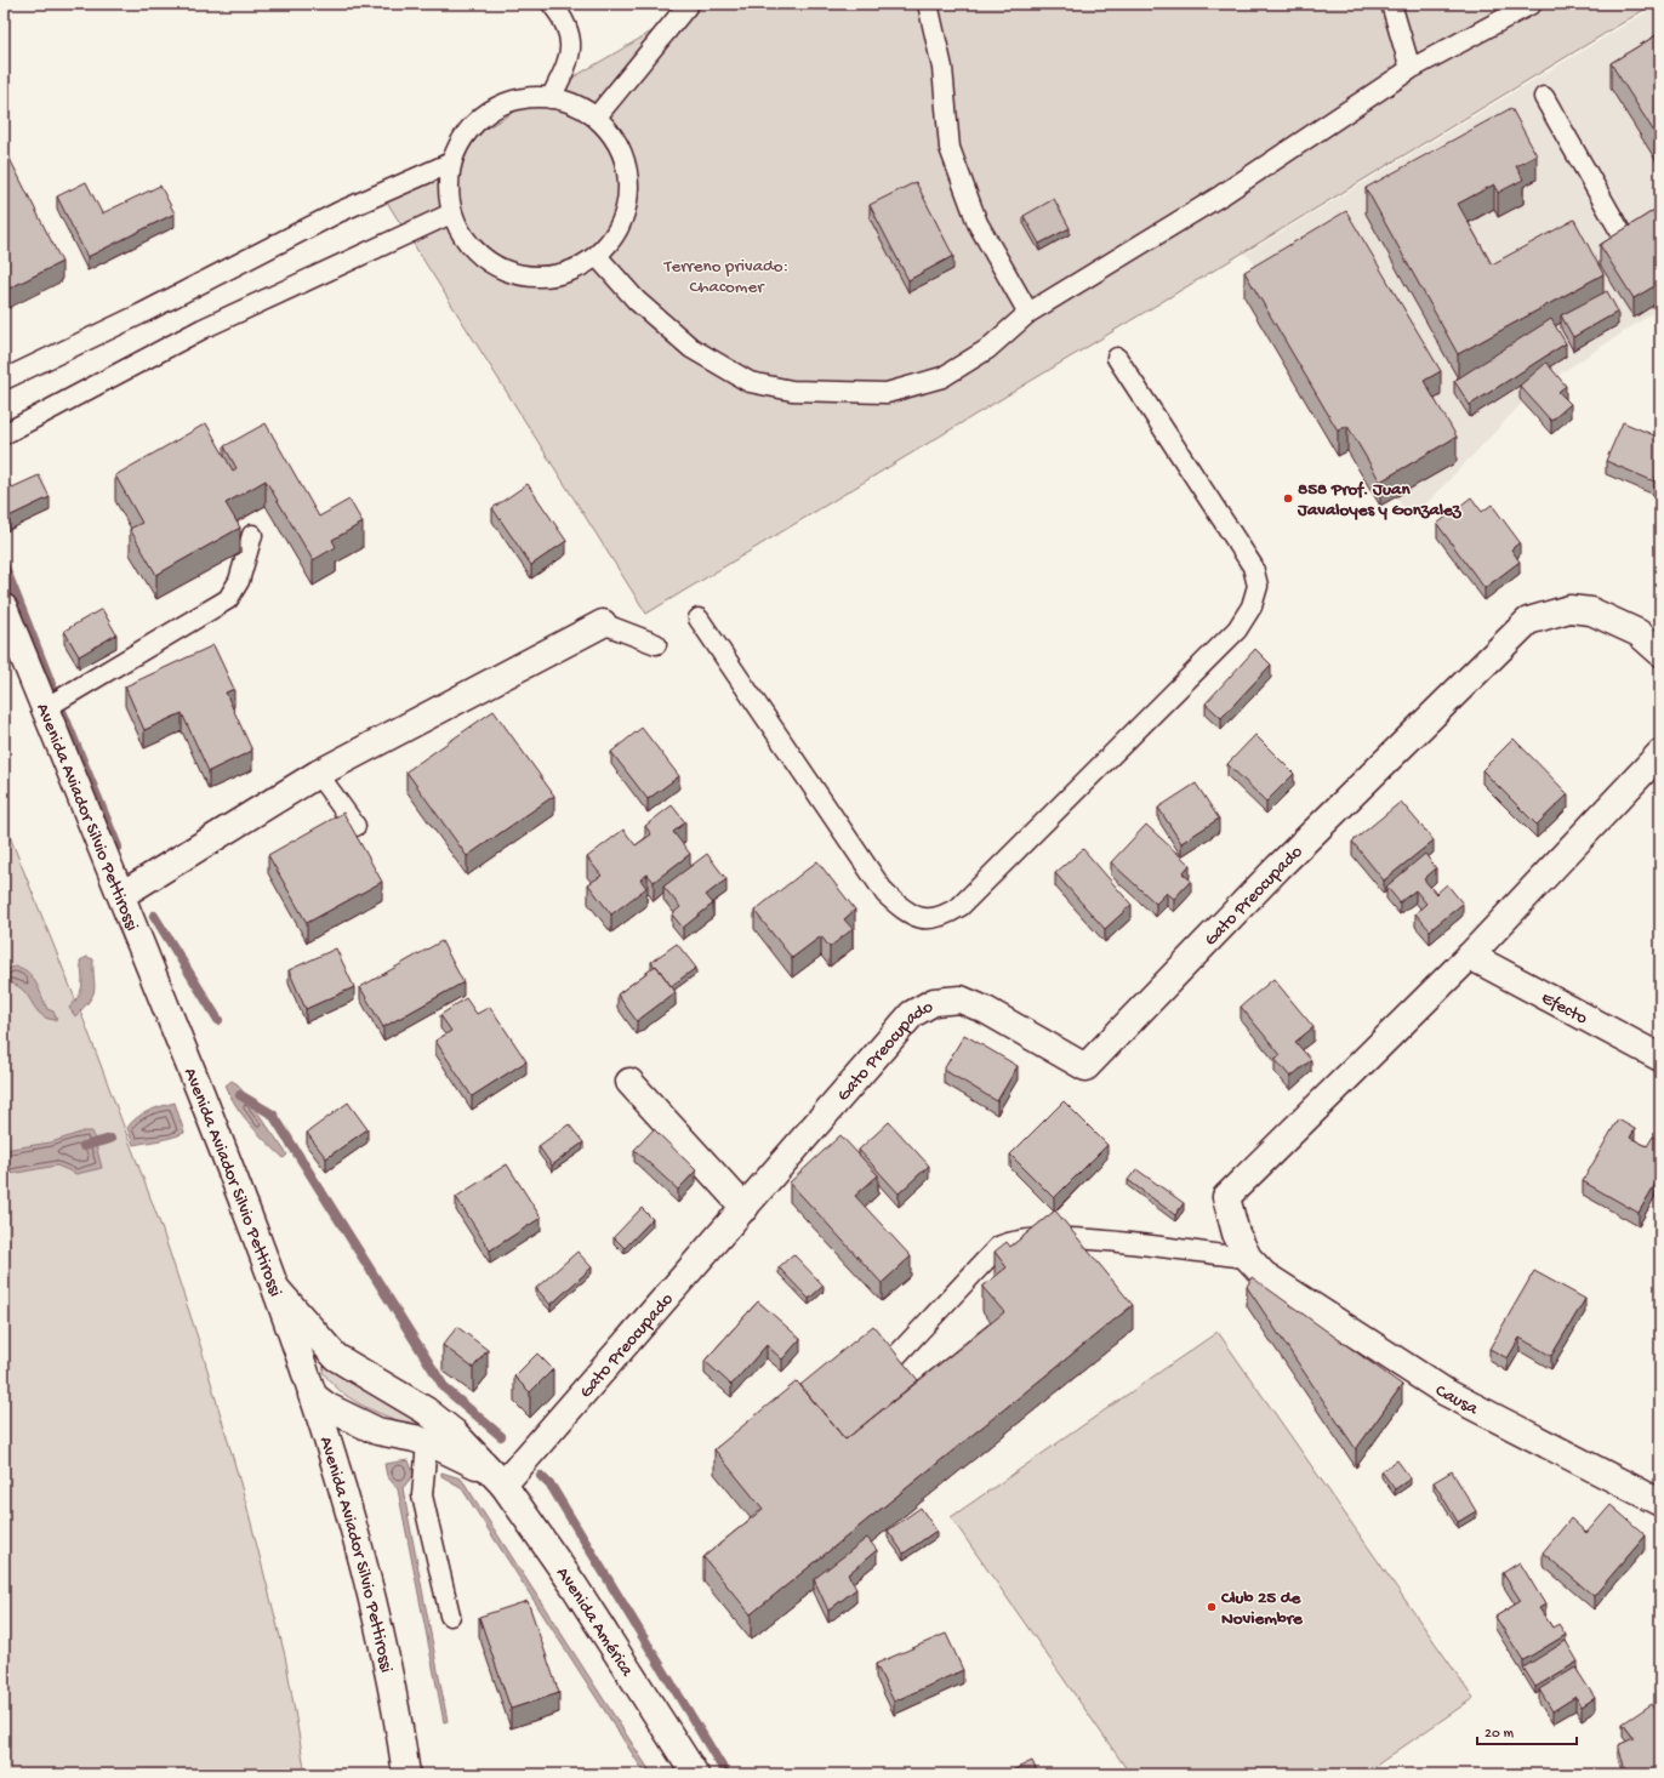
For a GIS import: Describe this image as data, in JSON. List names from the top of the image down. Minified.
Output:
{"streets":{"street":["Avenida Aviador Silvio Pettirossi","Gato Preocupado","Efecto","Causa","Avenida América"]},"crossings":[["Avenida Aviador Silvio Pettirossi","Avenida América"],["Gato Preocupado","Avenida América"]],"parks":["Terreno privado: Chacomer"],"places":["858 Prof. Juan Javaloyes y Gonzalez","Club 25 de Noviembre"],"scale_bar":"20 m"}
